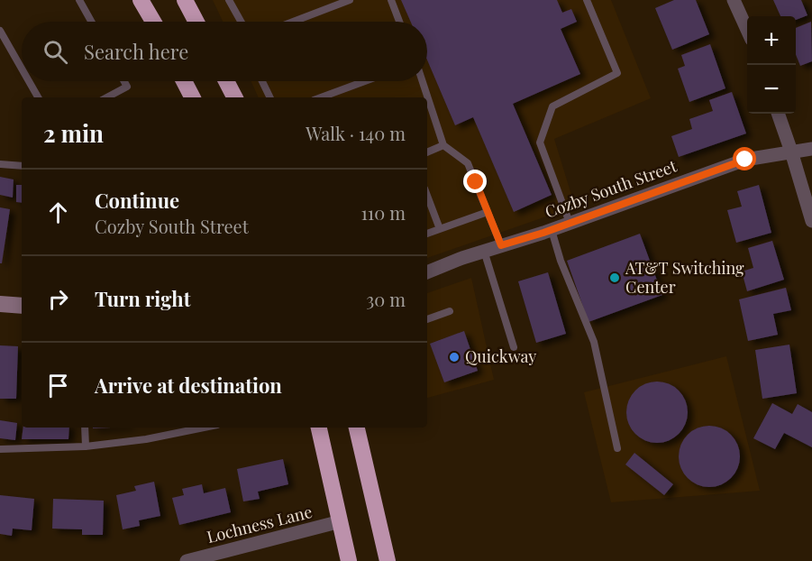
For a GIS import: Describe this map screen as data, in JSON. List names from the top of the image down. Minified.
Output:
{"streets":{"street":["Cozby South Street","Lochness Lane"]},"places":["AT&T Switching Center","Quickway"],"page":{"map_buttons":["+","−"],"search":"Search here","heading":["2 min","Walk · 140 m"],"list":[["Continue","Cozby South Street","110 m"],["Turn right","30 m"],"Arrive at destination"]}}
